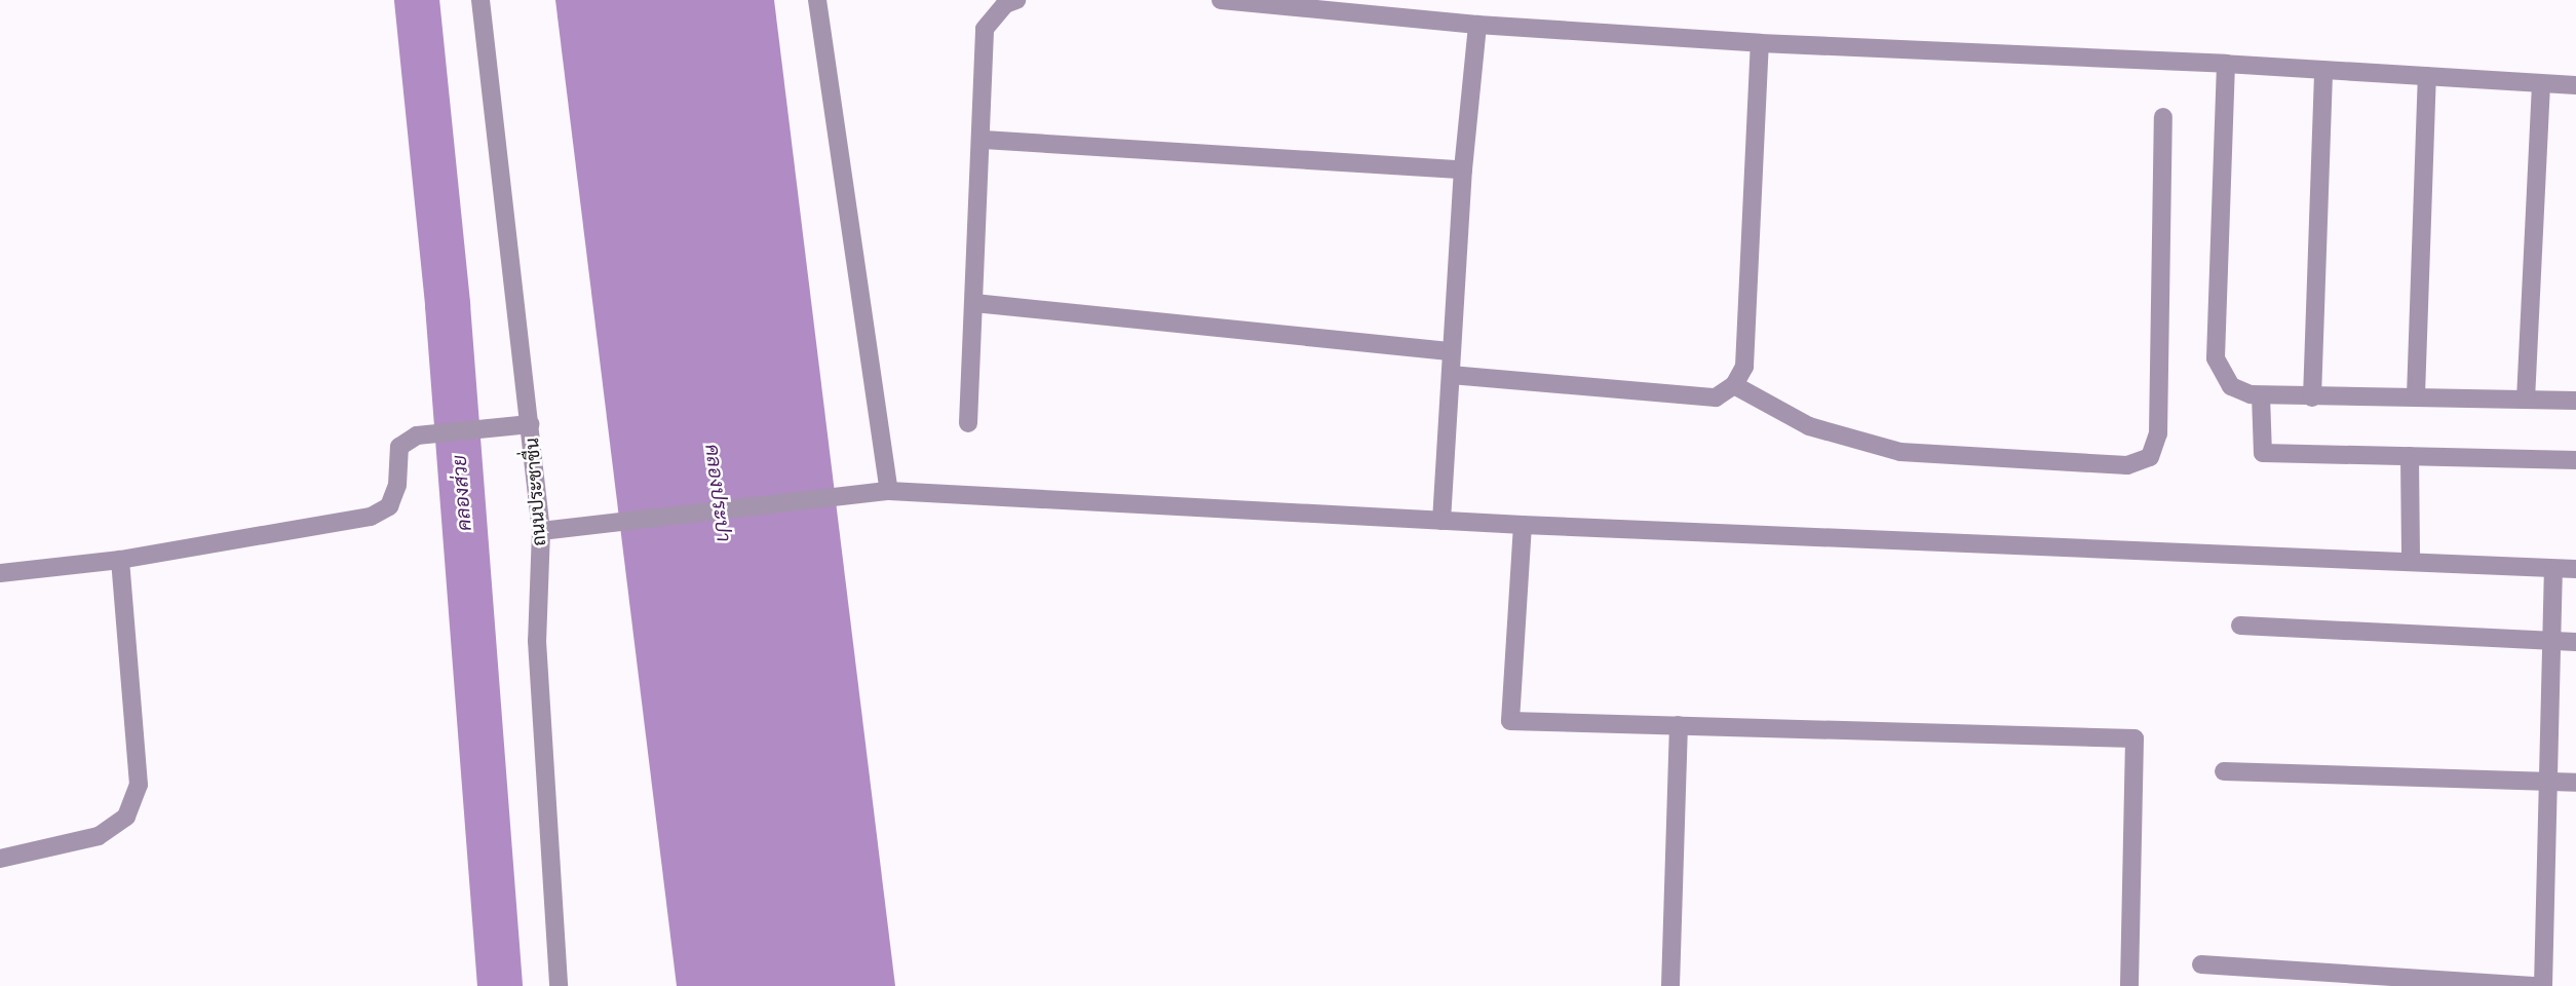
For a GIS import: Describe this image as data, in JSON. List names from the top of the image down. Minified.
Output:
{"streets":{"street":["ถนนประชาชื่น"]},"water":["คลองส่วย","คลองประปา"]}
